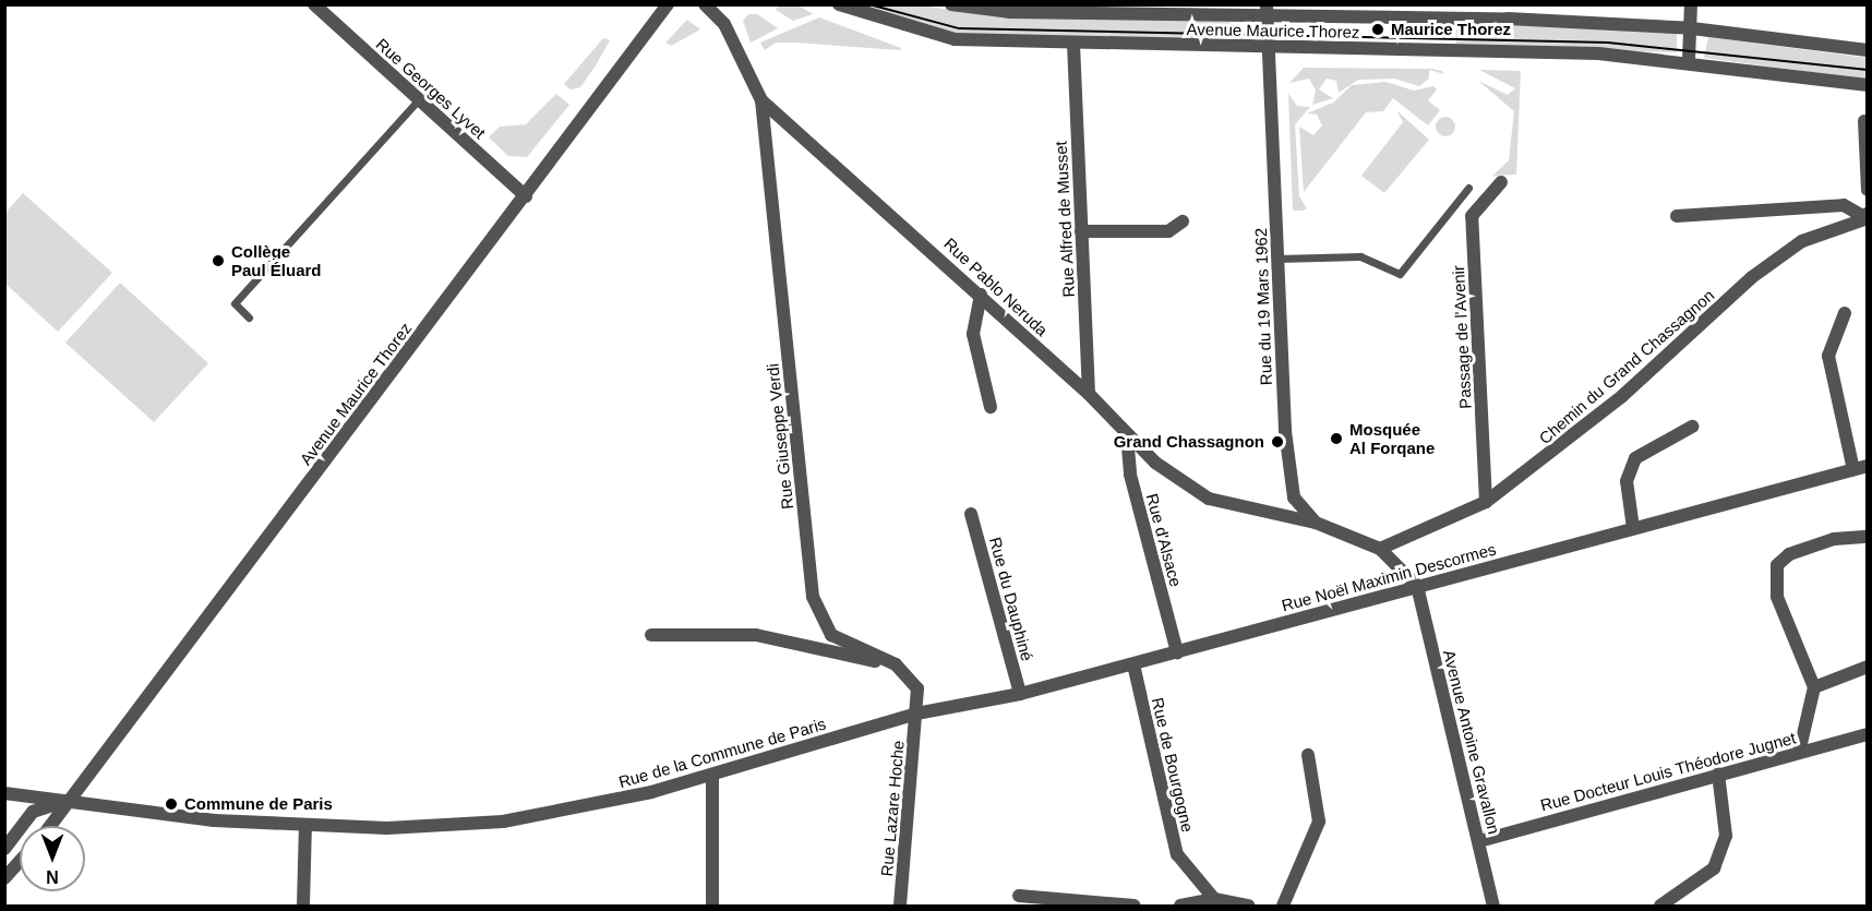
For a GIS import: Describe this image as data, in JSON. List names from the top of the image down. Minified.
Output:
{"streets":{"street":["Avenue Maurice Thorez","Rue Georges Lyvet","Rue Alfred de Musset","Rue Pablo Neruda","Rue du 19 Mars 1962","Passage de l'Avenir","Chemin du Grand Chassagnon","Rue Giuseppe Verdi","Rue d'Alsace","Rue Noël Maximin Descormes","Rue du Dauphiné","Avenue Antoine Gravallon","Rue de la Commune de Paris","Rue de Bourgogne","Rue Docteur Louis Théodore Jugnet","Rue Lazare Hoche"]},"crossings":[["Avenue Maurice Thorez","Rue Georges Lyvet"],["Avenue Maurice Thorez","Rue Alfred de Musset"],["Avenue Maurice Thorez","Rue du 19 Mars 1962"],["Avenue Maurice Thorez","Rue de la Commune de Paris"],["Rue Alfred de Musset","Rue Pablo Neruda"],["Rue Pablo Neruda","Rue du 19 Mars 1962"],["Rue Pablo Neruda","Rue Giuseppe Verdi"],["Rue Pablo Neruda","Rue d'Alsace"],["Rue du 19 Mars 1962","Chemin du Grand Chassagnon"],["Passage de l'Avenir","Chemin du Grand Chassagnon"],["Rue Giuseppe Verdi","Rue Noël Maximin Descormes"],["Rue Giuseppe Verdi","Rue de la Commune de Paris"],["Rue Giuseppe Verdi","Rue Lazare Hoche"],["Rue d'Alsace","Rue Noël Maximin Descormes"],["Rue Noël Maximin Descormes","Rue du Dauphiné"],["Rue Noël Maximin Descormes","Avenue Antoine Gravallon"],["Rue Noël Maximin Descormes","Rue de la Commune de Paris"],["Rue Noël Maximin Descormes","Rue de Bourgogne"],["Rue Noël Maximin Descormes","Rue Lazare Hoche"],["Avenue Antoine Gravallon","Rue Docteur Louis Théodore Jugnet"],["Rue de la Commune de Paris","Rue Lazare Hoche"]],"places":["Maurice Thorez","Collège Paul Éluard","Mosquée Al Forqane","Grand Chassagnon","Commune de Paris"],"north":"bottom"}
